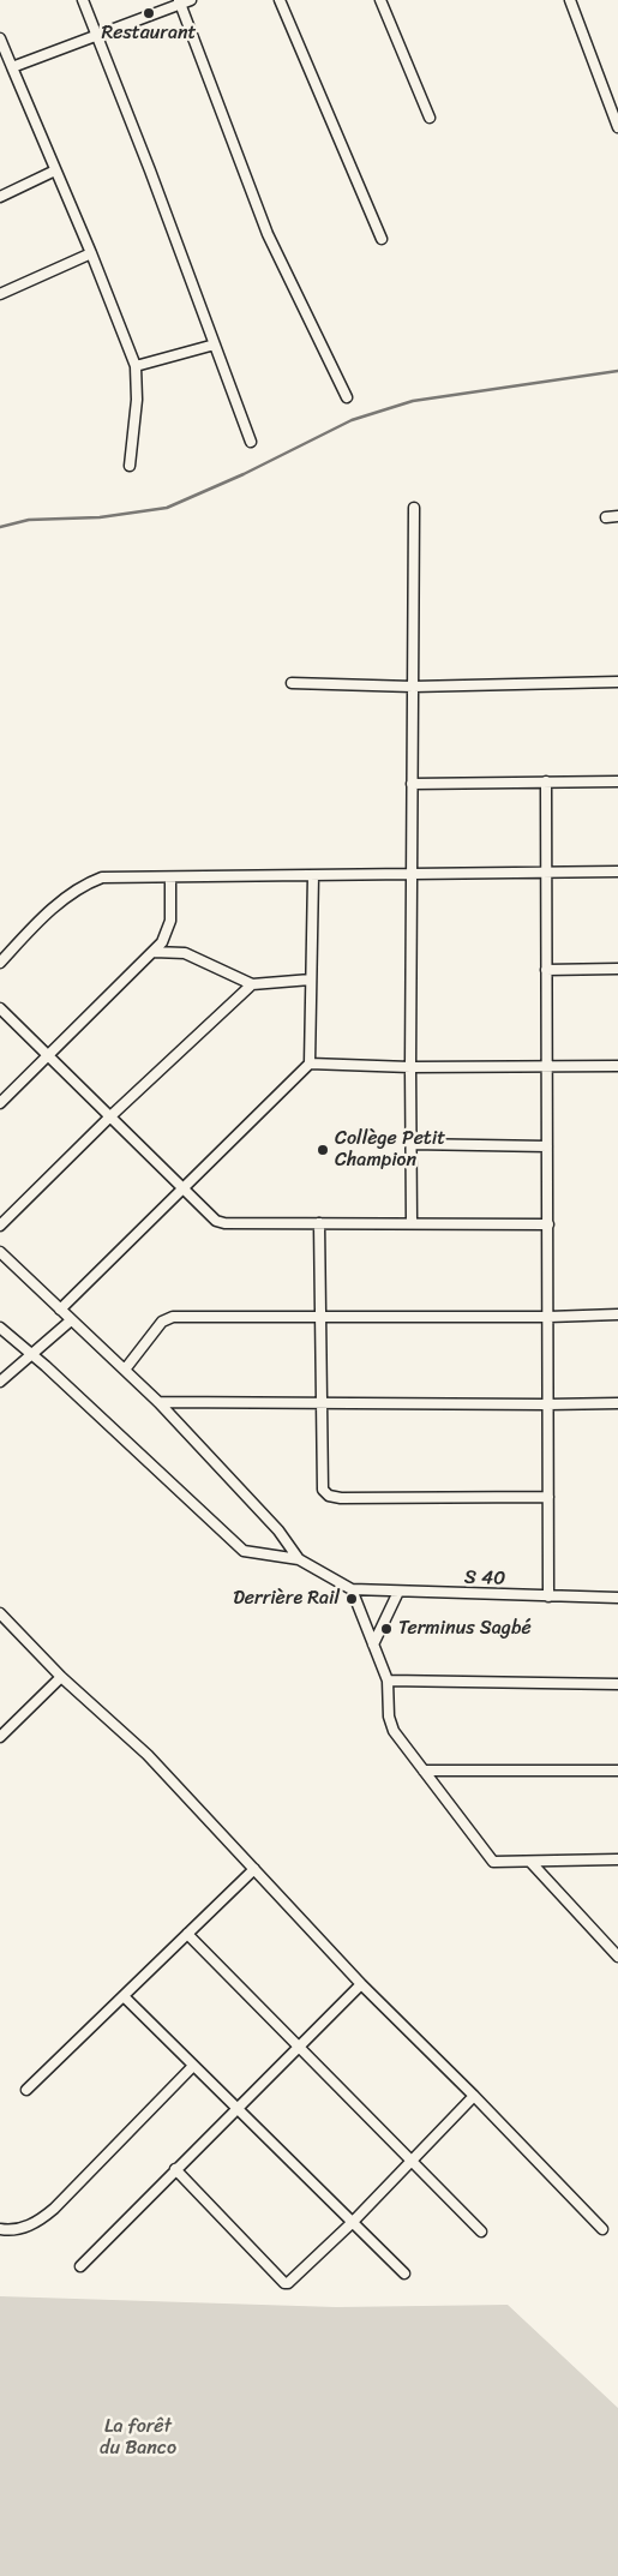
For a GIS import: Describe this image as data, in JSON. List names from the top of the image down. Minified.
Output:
{"streets":{"street":["S 40"]},"parks":["La forêt du Banco"],"places":["Restaurant","Collège Petit Champion","Derrière Rail","Terminus Sagbé"]}
